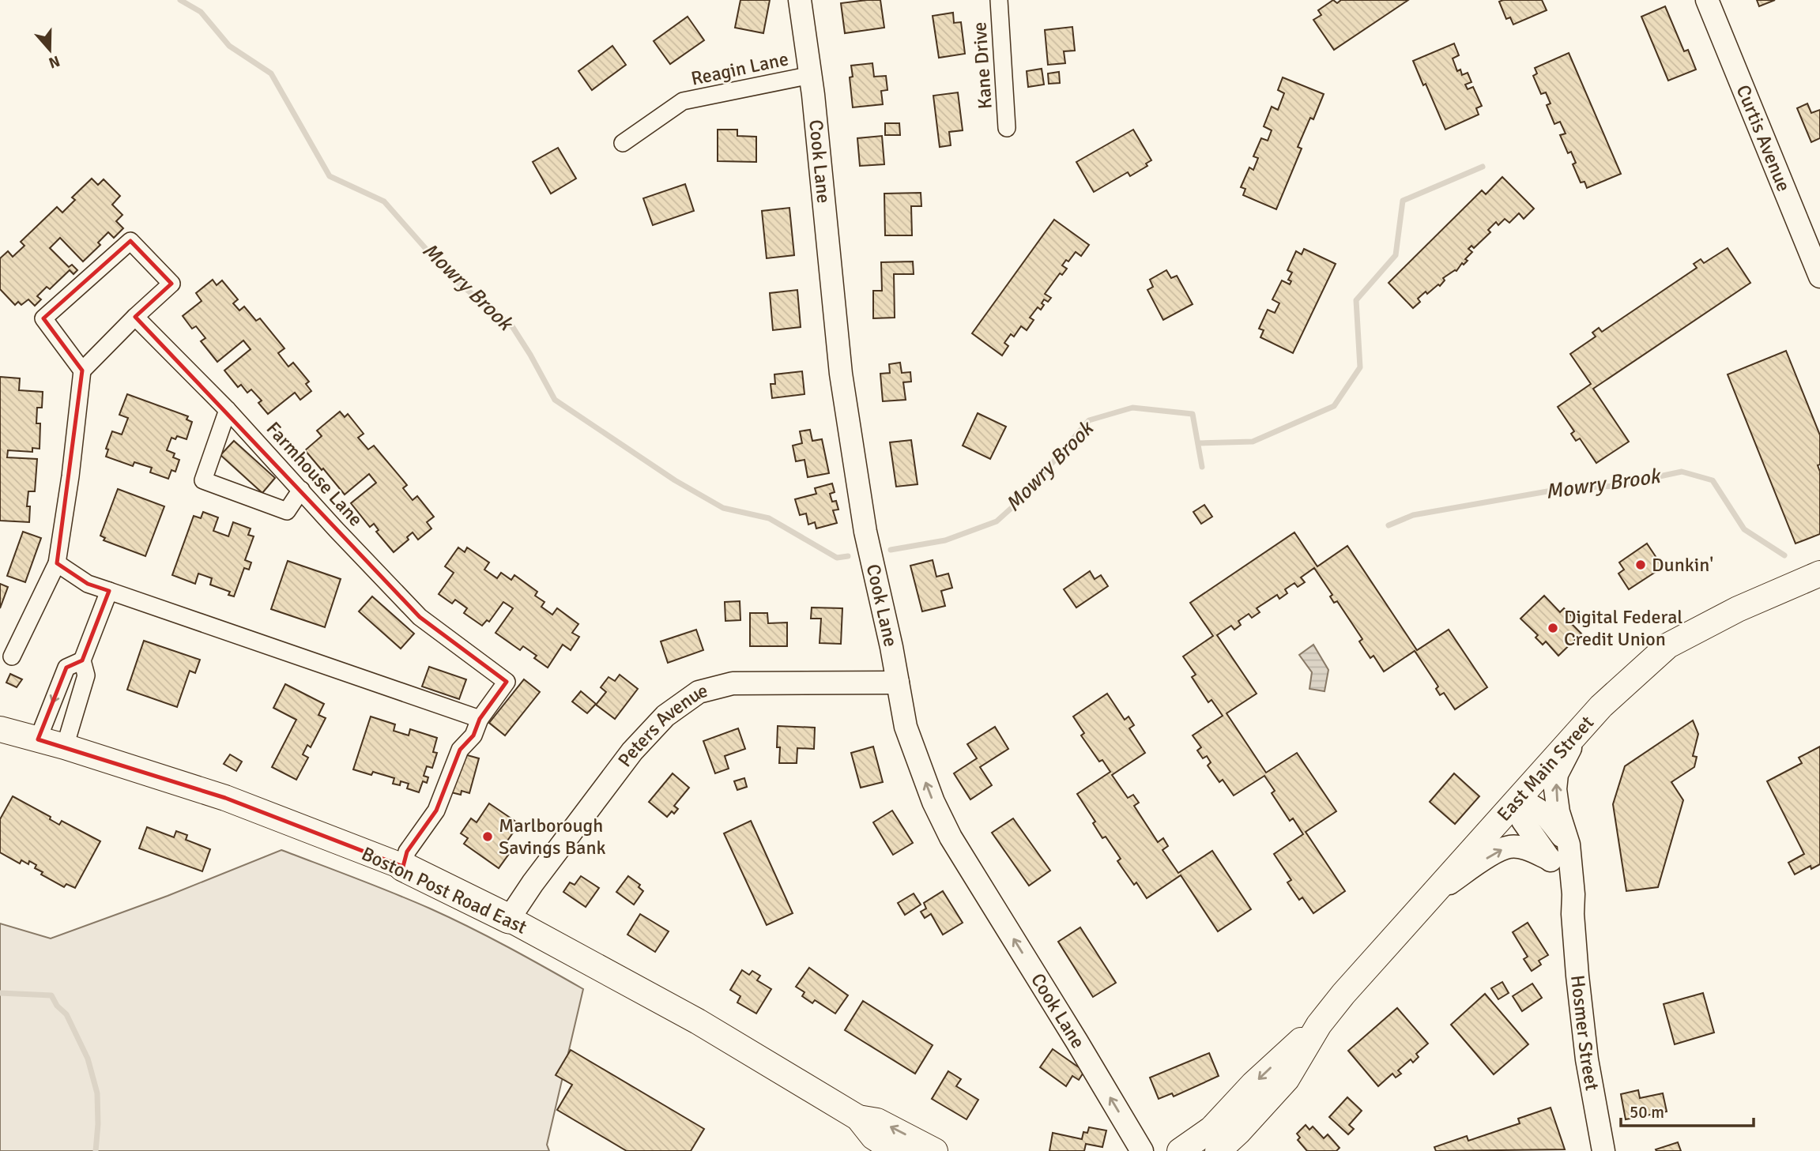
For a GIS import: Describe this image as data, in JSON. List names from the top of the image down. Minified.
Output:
{"streets":{"highway":["Boston Post Road East"],"main road":["East Main Street"],"street":["Kane Drive","Reagin Lane","Curtis Avenue","Cook Lane","Farmhouse Lane","Peters Avenue","Hosmer Street"]},"crossings":[["Reagin Lane","Cook Lane"],["Cook Lane","Peters Avenue"],["Peters Avenue","Boston Post Road East"],["East Main Street","Hosmer Street"]],"one_way":["Cook Lane"],"water":["Mowry Brook"],"places":["Dunkin'","Digital Federal Credit Union","Marlborough Savings Bank"],"scale_bar":"50 m","north":"bottom"}
